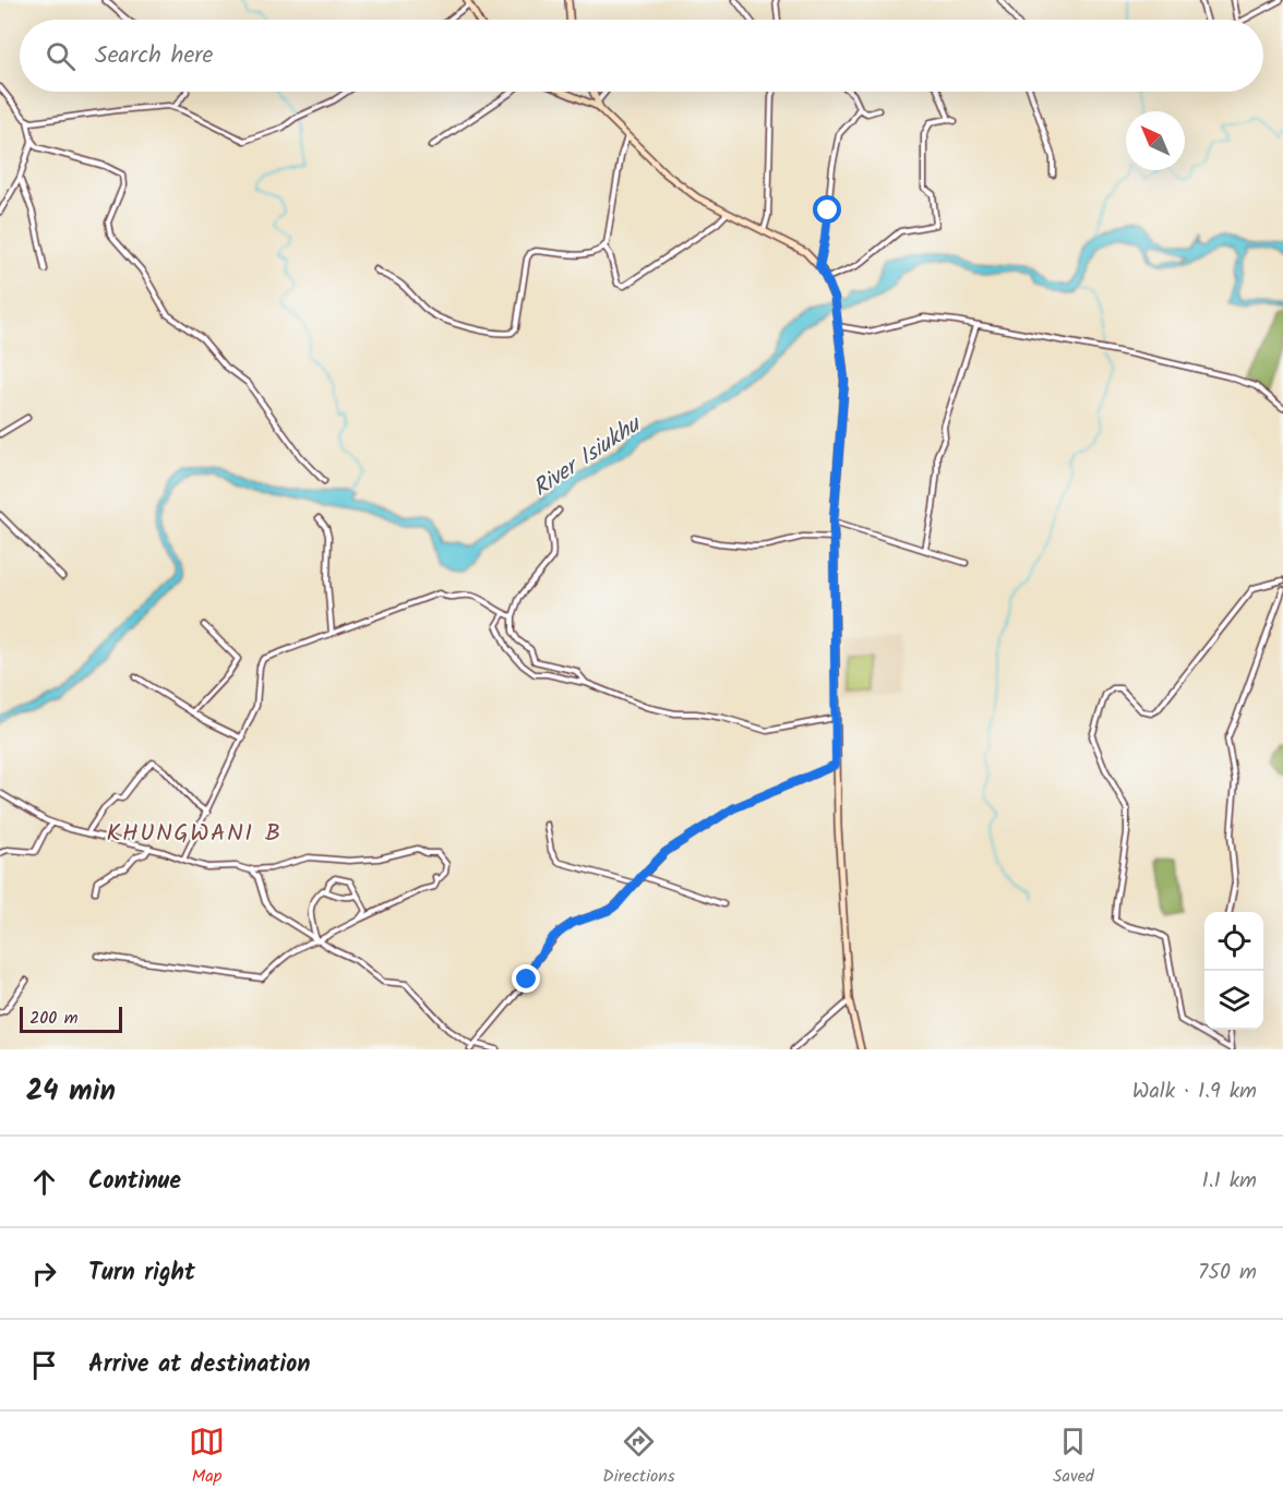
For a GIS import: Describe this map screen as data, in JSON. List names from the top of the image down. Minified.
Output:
{"districts":["KHUNGWANI B"],"water":["River Isiukhu"],"scale_bar":"200 m","north":"top left","page":{"search":"Search here","scale":"200 m","heading":["24 min","Walk · 1.9 km"],"list":[["Continue","1.1 km"],["Turn right","750 m"],"Arrive at destination"],"nav":["Map","Directions","Saved"]}}
